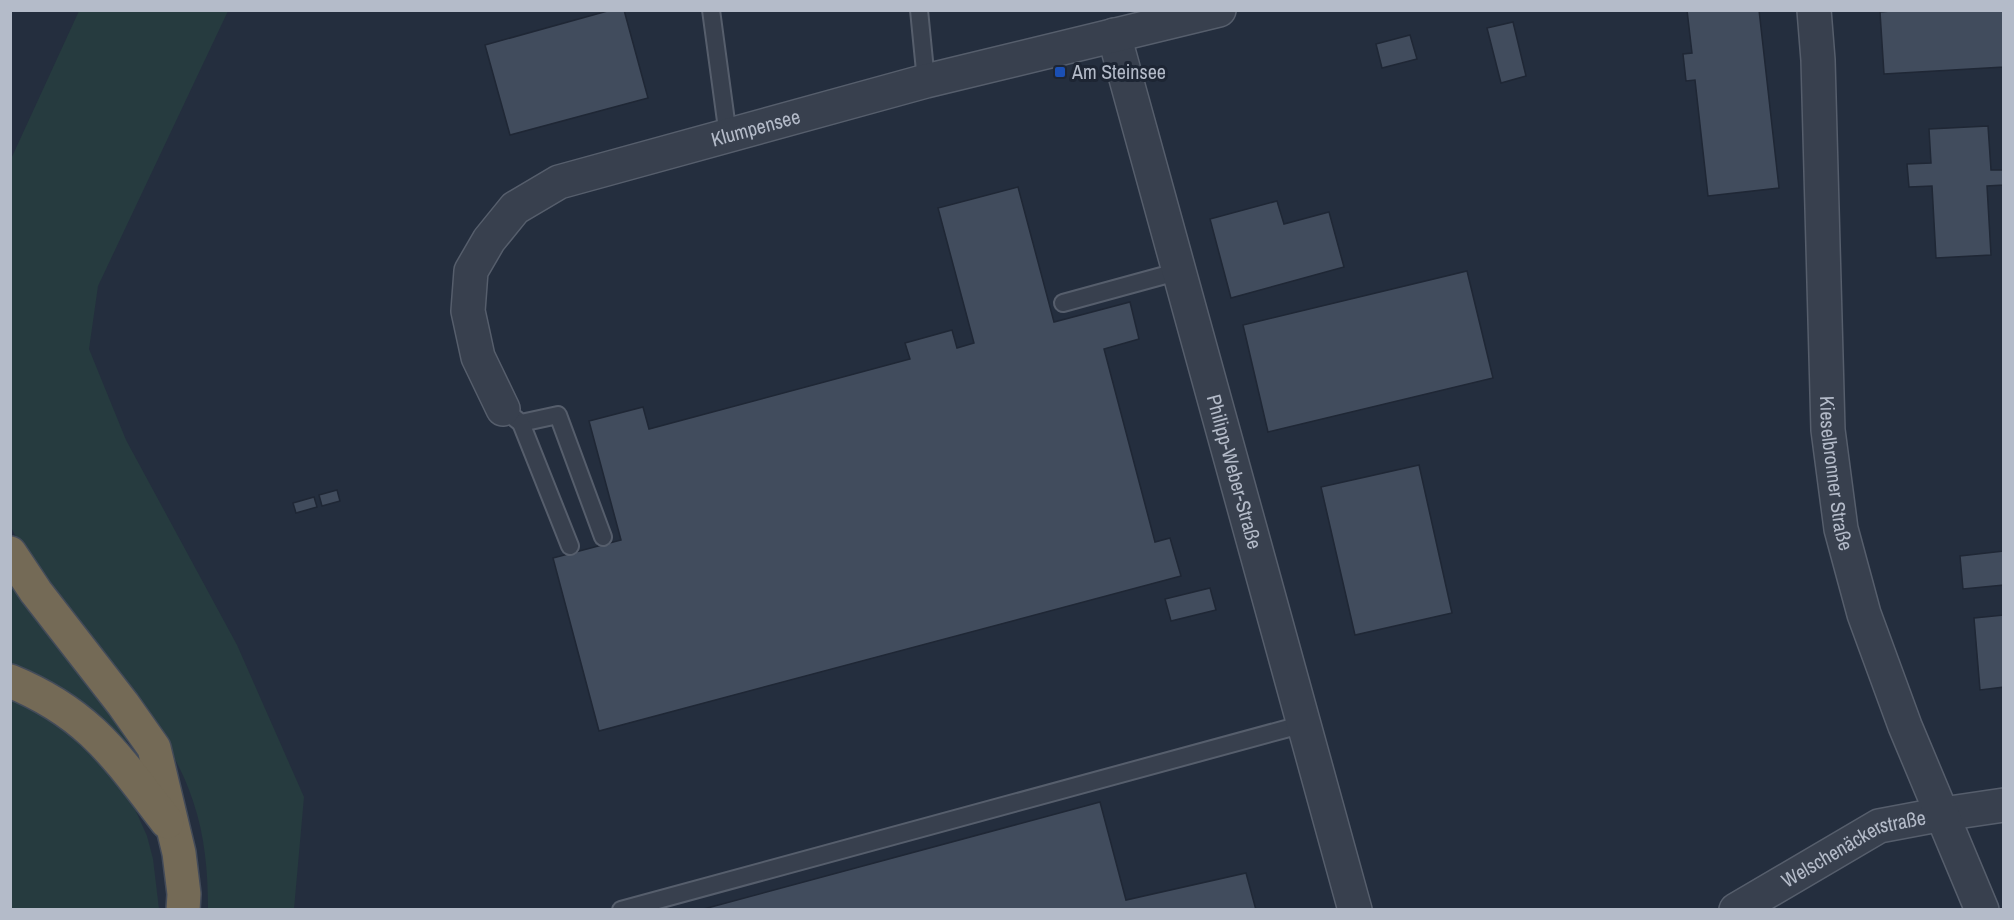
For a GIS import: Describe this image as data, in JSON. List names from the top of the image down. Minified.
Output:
{"streets":{"street":["Klumpensee","Philipp-Weber-Straße","Kieselbronner Straße","Welschenäckerstraße"]},"crossings":[["Klumpensee","Philipp-Weber-Straße"],["Kieselbronner Straße","Welschenäckerstraße"]],"places":{"transit":["Am Steinsee"]}}
